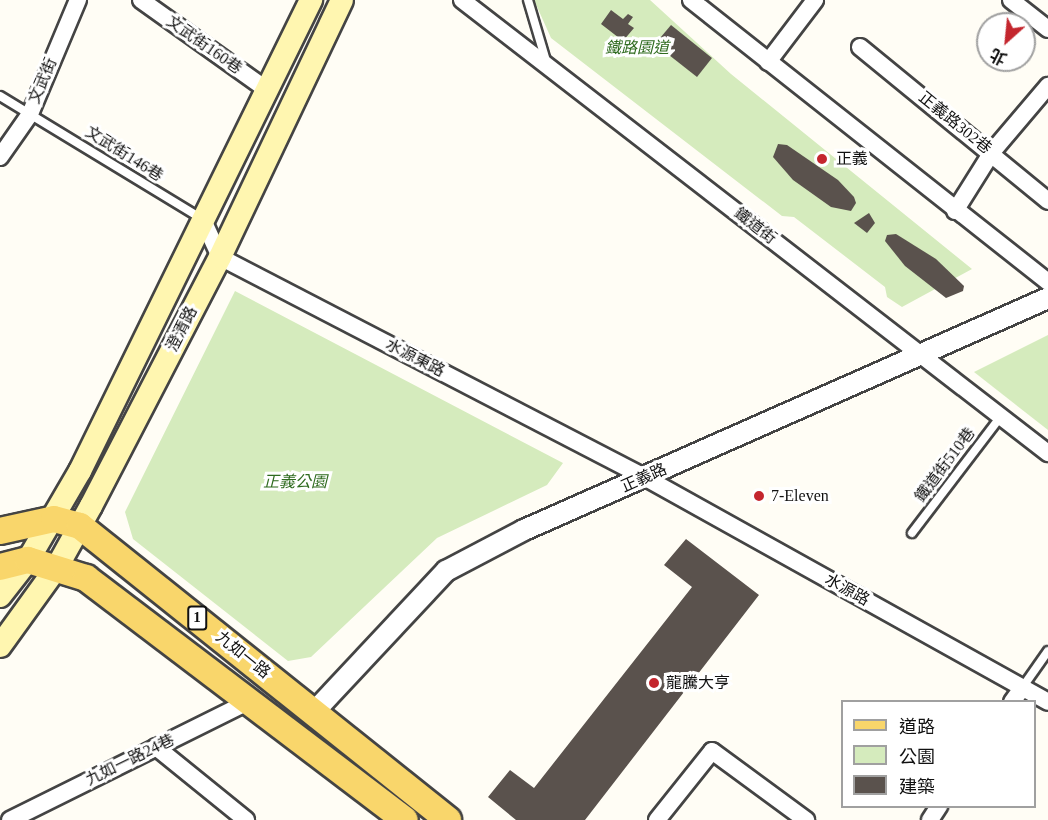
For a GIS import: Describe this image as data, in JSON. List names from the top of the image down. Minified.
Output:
{"streets":{"main road":["澄清路","1","九如一路"],"street":["文武街160巷","文武街","正義路302巷","鐵道街","水源東路","正義路","水源路","九如一路24巷"],"lane":["文武街146巷","鐵道街510巷"]},"crossings":[["文武街160巷","澄清路"],["文武街","文武街146巷"],["文武街146巷","澄清路"],["鐵道街","鐵道街510巷"],["鐵道街","正義路"],["澄清路","水源東路"],["澄清路","1"],["澄清路","九如一路"],["水源東路","正義路"],["水源東路","水源路"],["正義路","水源路"],["正義路","九如一路"],["1","九如一路"],["九如一路","九如一路24巷"]],"parks":["鐵路園道","正義公園"],"places":["正義","7-Eleven","龍騰大亨"],"legend":["道路","公園","建築"],"north":"bottom left"}
